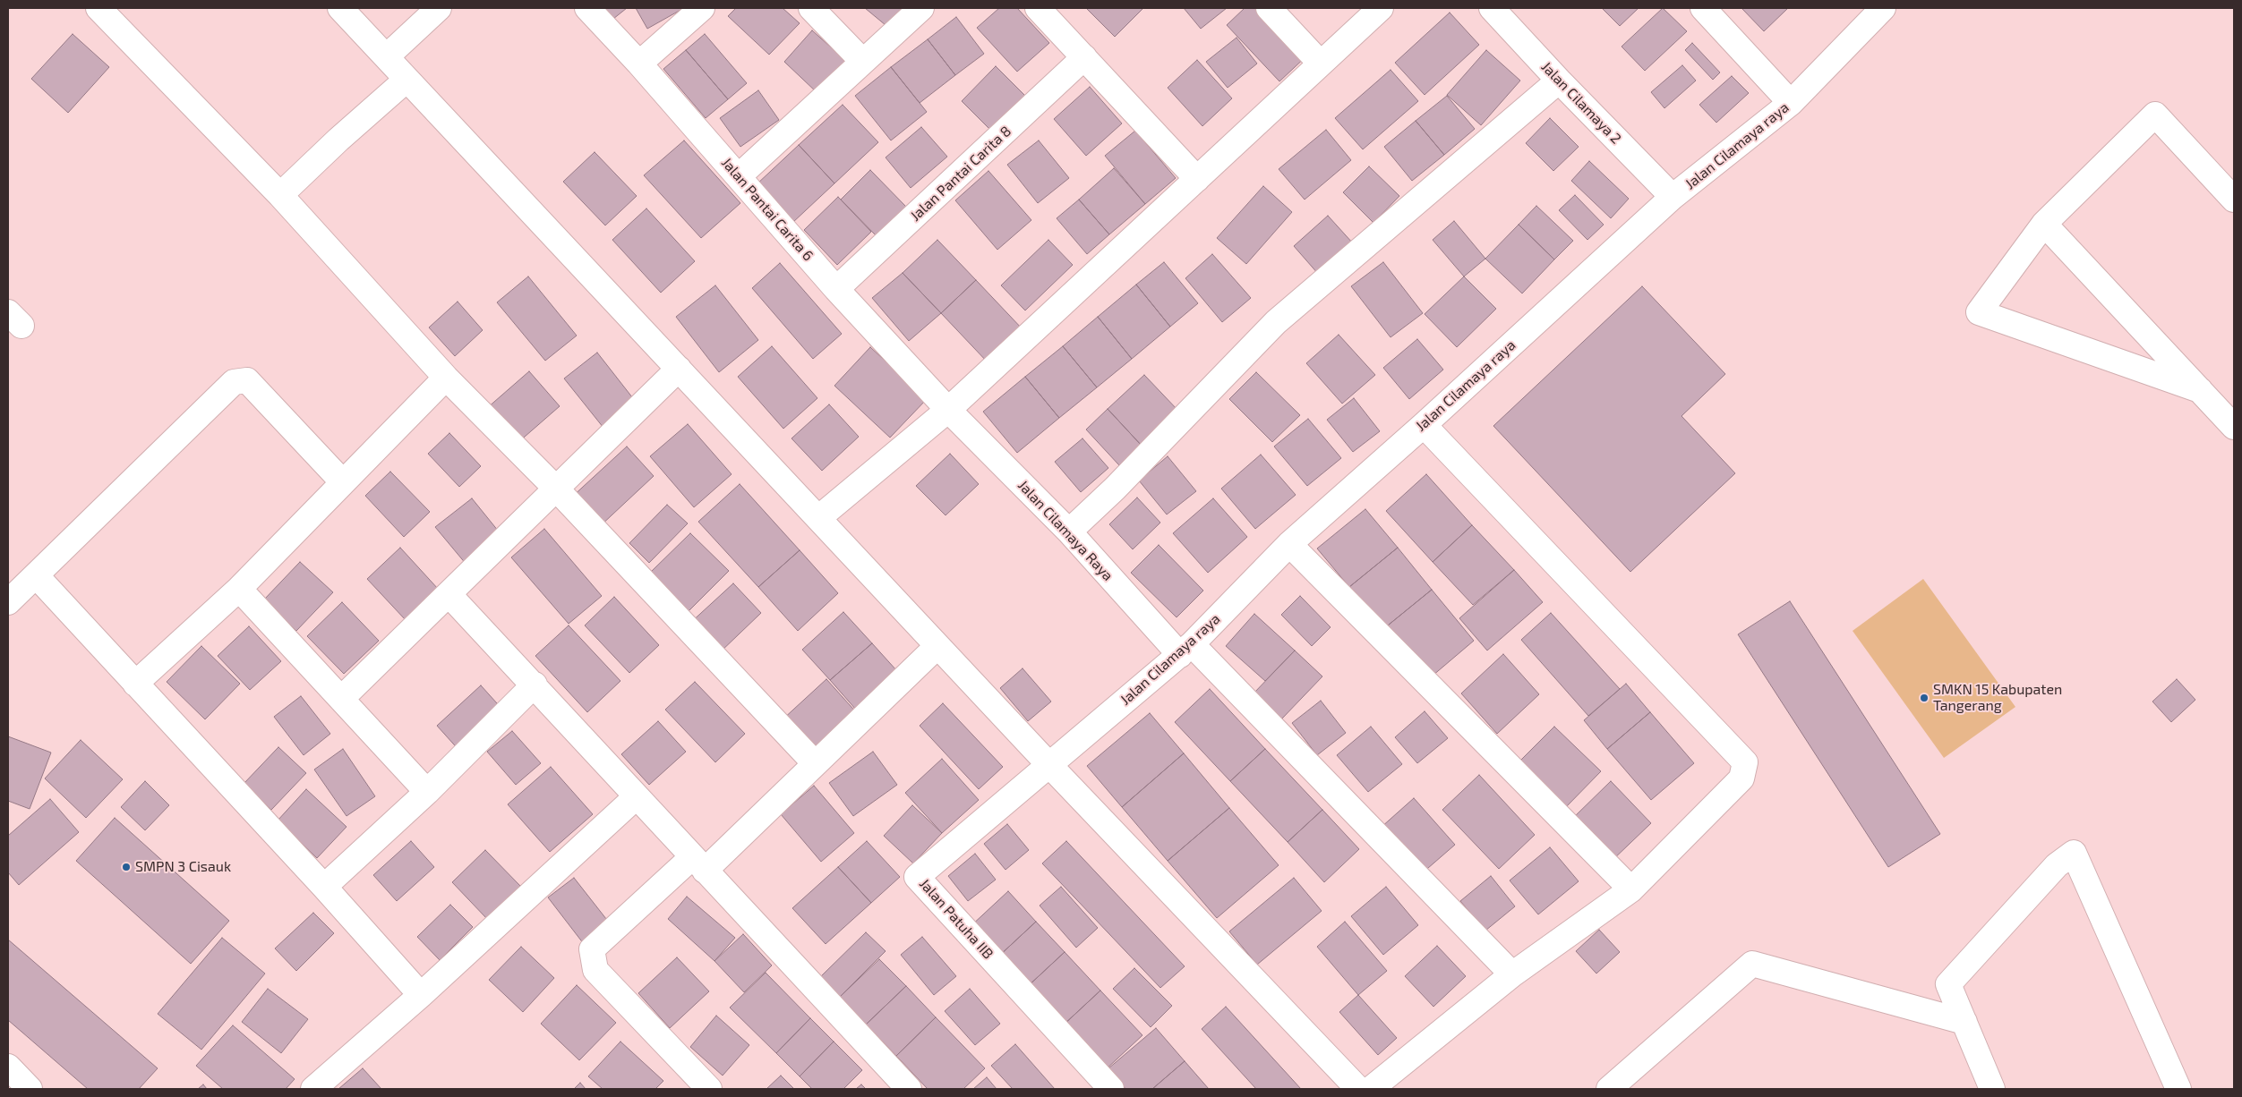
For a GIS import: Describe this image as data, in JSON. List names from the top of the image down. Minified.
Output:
{"streets":{"street":["Jalan Cilamaya 2","Jalan Cilamaya raya","Jalan Pantai Carita 8","Jalan Pantai Carita 6","Jalan Cilamaya Raya","Jalan Patuha IIB"]},"crossings":[["Jalan Cilamaya 2","Jalan Cilamaya raya"],["Jalan Cilamaya raya","Jalan Cilamaya Raya"],["Jalan Cilamaya raya","Jalan Patuha IIB"],["Jalan Pantai Carita 8","Jalan Pantai Carita 6"],["Jalan Pantai Carita 6","Jalan Cilamaya Raya"]],"places":["SMKN 15 Kabupaten Tangerang","SMPN 3 Cisauk"]}
